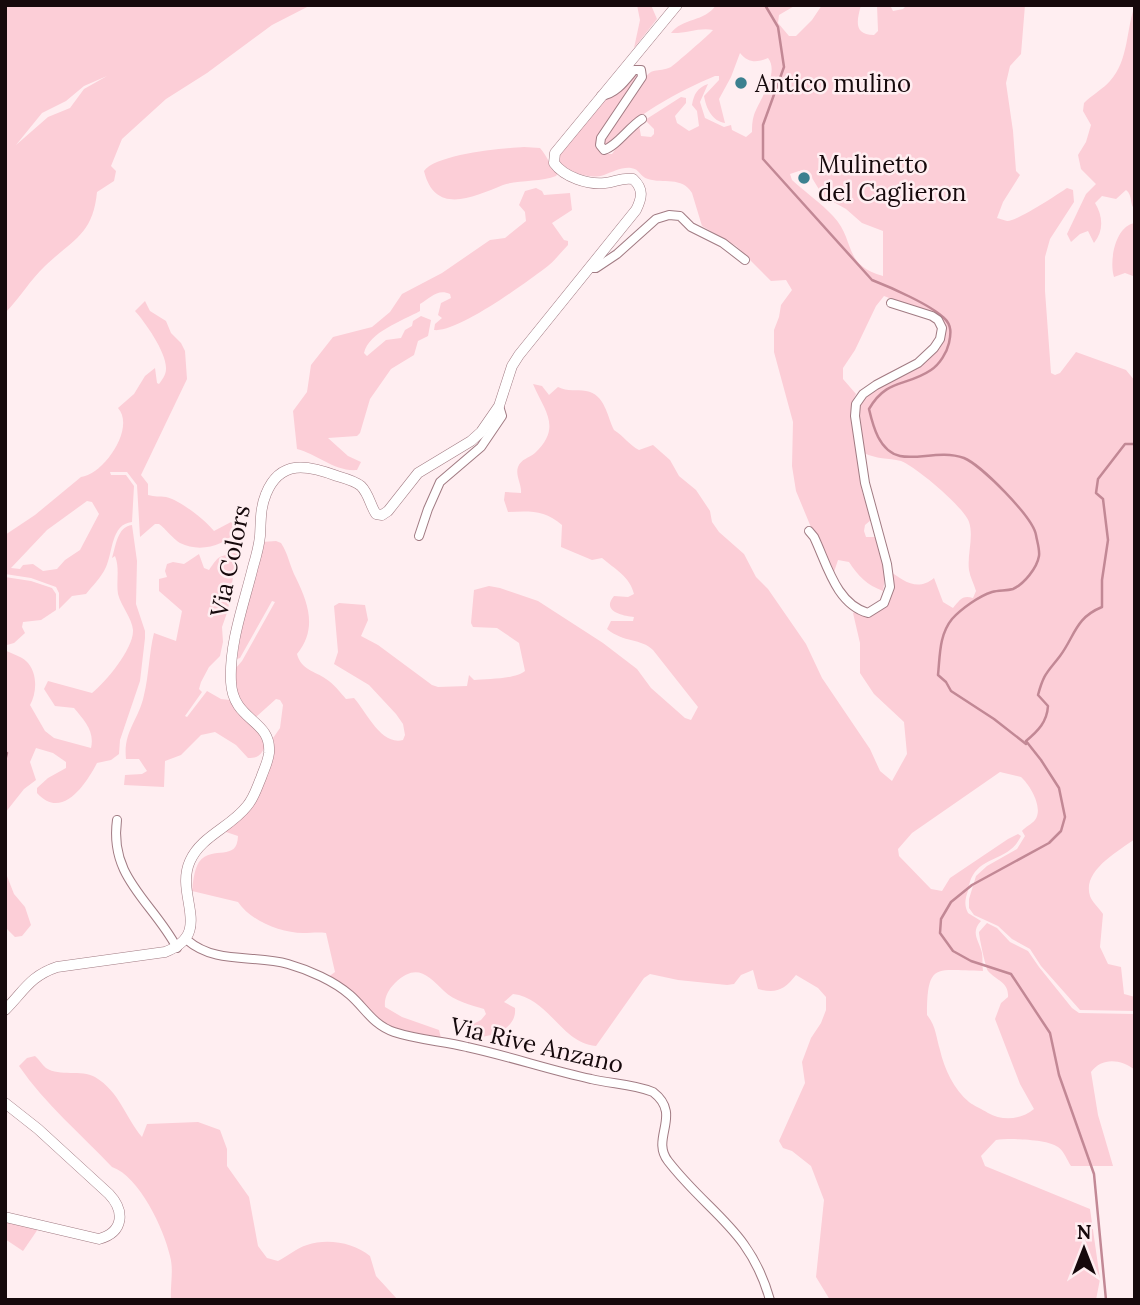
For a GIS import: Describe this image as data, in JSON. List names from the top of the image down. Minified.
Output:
{"streets":{"street":["Via Colors","Via Rive Anzano"]},"crossings":[["Via Colors","Via Rive Anzano"]],"places":["Antico mulino","Mulinetto del Caglieron"],"north":"top"}
